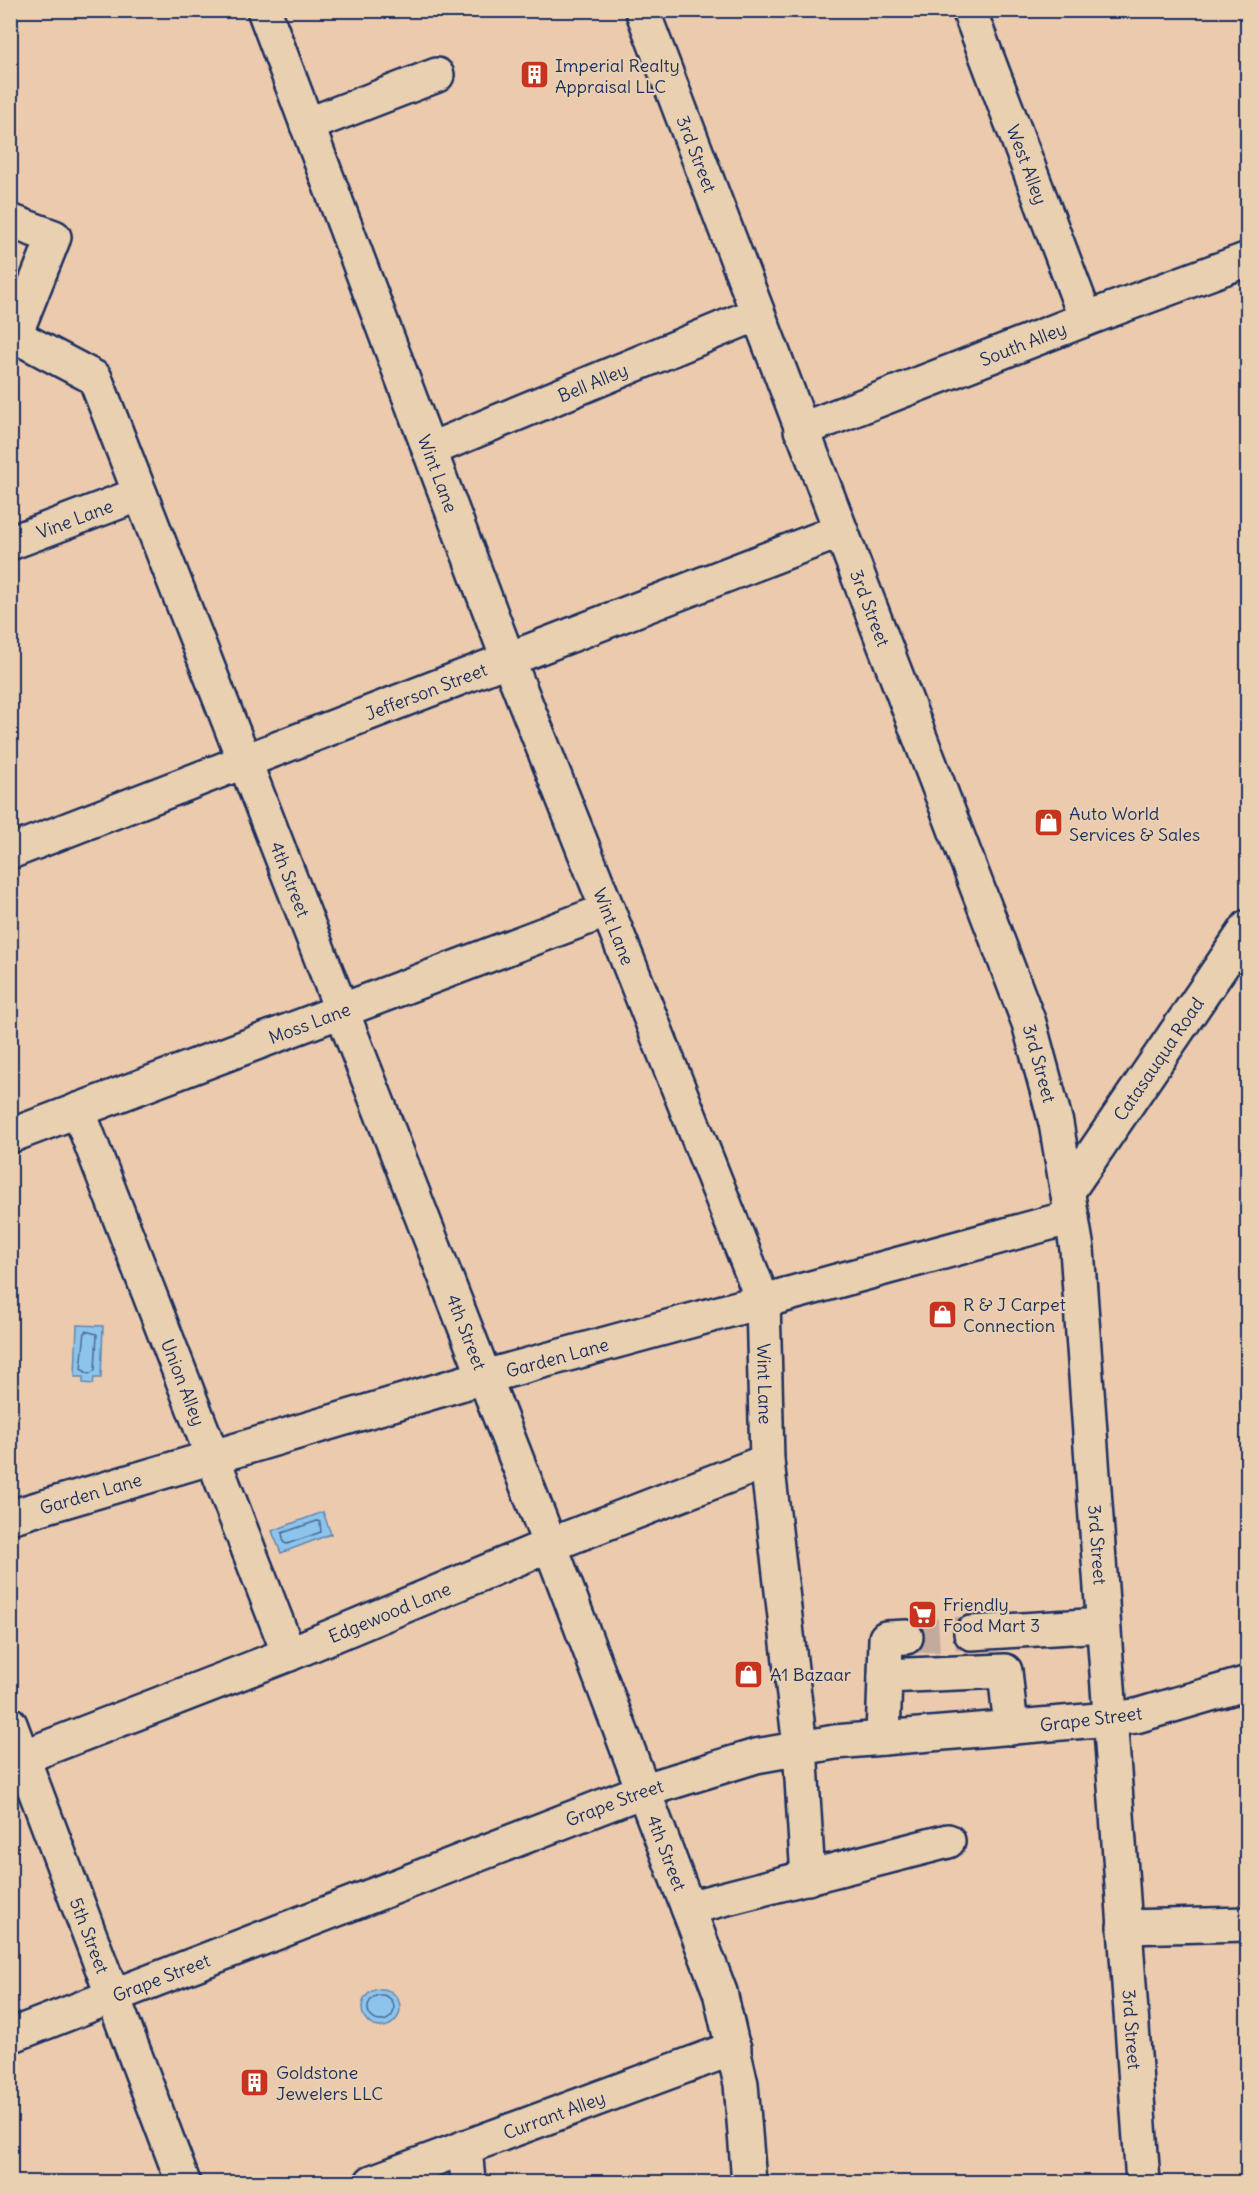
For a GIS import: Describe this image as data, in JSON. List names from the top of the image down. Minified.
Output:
{"streets":{"street":["3rd Street","West Alley","South Alley","Bell Alley","Wint Lane","Vine Lane","Jefferson Street","4th Street","Moss Lane","Catasauqua Road","Garden Lane","Union Alley","Edgewood Lane","Grape Street","5th Street","Currant Alley"]},"crossings":[["3rd Street","South Alley"],["3rd Street","Bell Alley"],["3rd Street","Jefferson Street"],["3rd Street","Catasauqua Road"],["3rd Street","Garden Lane"],["3rd Street","Grape Street"],["West Alley","South Alley"],["Bell Alley","Wint Lane"],["Wint Lane","Jefferson Street"],["Wint Lane","Moss Lane"],["Wint Lane","Garden Lane"],["Wint Lane","Edgewood Lane"],["Wint Lane","Grape Street"],["Vine Lane","4th Street"],["Jefferson Street","4th Street"],["4th Street","Moss Lane"],["4th Street","Garden Lane"],["4th Street","Edgewood Lane"],["4th Street","Grape Street"],["4th Street","Currant Alley"],["Moss Lane","Union Alley"],["Catasauqua Road","Garden Lane"],["Garden Lane","Union Alley"],["Union Alley","Edgewood Lane"],["Edgewood Lane","5th Street"],["Grape Street","5th Street"]],"places":{"building":["Imperial Realty Appraisal LLC","Goldstone Jewelers LLC"],"shop":["Auto World Services & Sales","R & J Carpet Connection","A1 Bazaar"],"supermarket":["Friendly Food Mart 3"]}}
